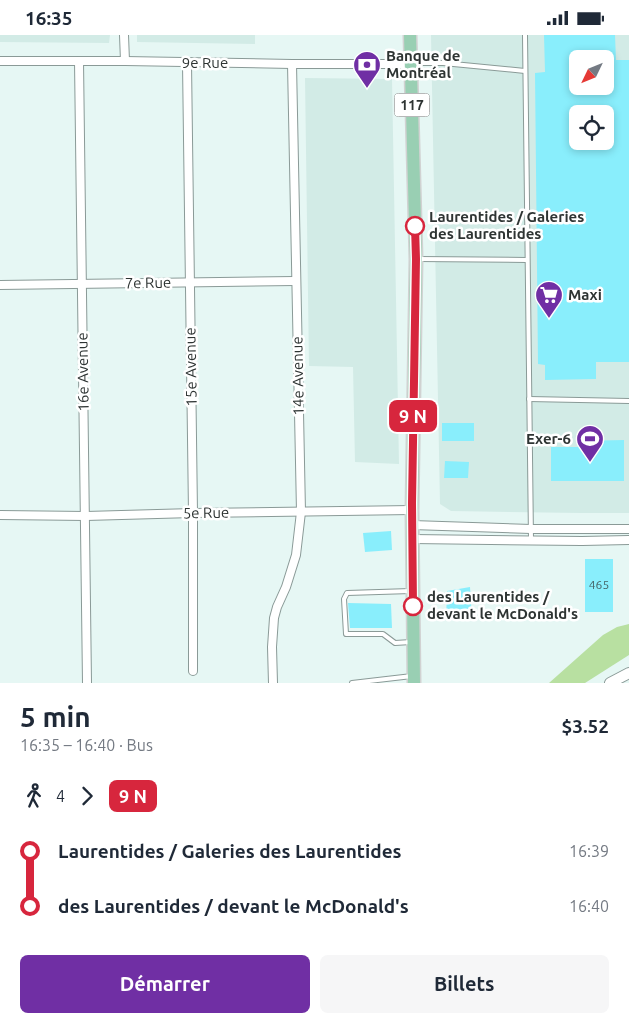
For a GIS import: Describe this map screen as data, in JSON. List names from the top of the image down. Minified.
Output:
{"streets":{"main road":["117"],"street":["9e Rue","7e Rue","15e Avenue","16e Avenue","14e Avenue","5e Rue"]},"crossings":[["9e Rue","117"],["9e Rue","15e Avenue"],["9e Rue","16e Avenue"],["9e Rue","14e Avenue"],["117","5e Rue"],["7e Rue","15e Avenue"],["7e Rue","16e Avenue"],["7e Rue","14e Avenue"],["15e Avenue","5e Rue"],["16e Avenue","5e Rue"],["14e Avenue","5e Rue"]],"places":{"bank":["Banque de Montréal"],"other":["Laurentides / Galeries des Laurentides","des Laurentides / devant le McDonald's"],"supermarket":["Maxi"],"sports":["Exer-6"]},"house_numbers":["465"],"north":"bottom left","page":{"status":"16:35","on_map":"9 N","heading":["5 min","16:35 – 16:40 · Bus","$3.52"],"legs":["4","9 N"],"list":[{"name":"Laurentides / Galeries des Laurentides","value":"16:39"},{"name":"des Laurentides / devant le McDonald's","value":"16:40"}],"buttons":["Démarrer","Billets"]}}
